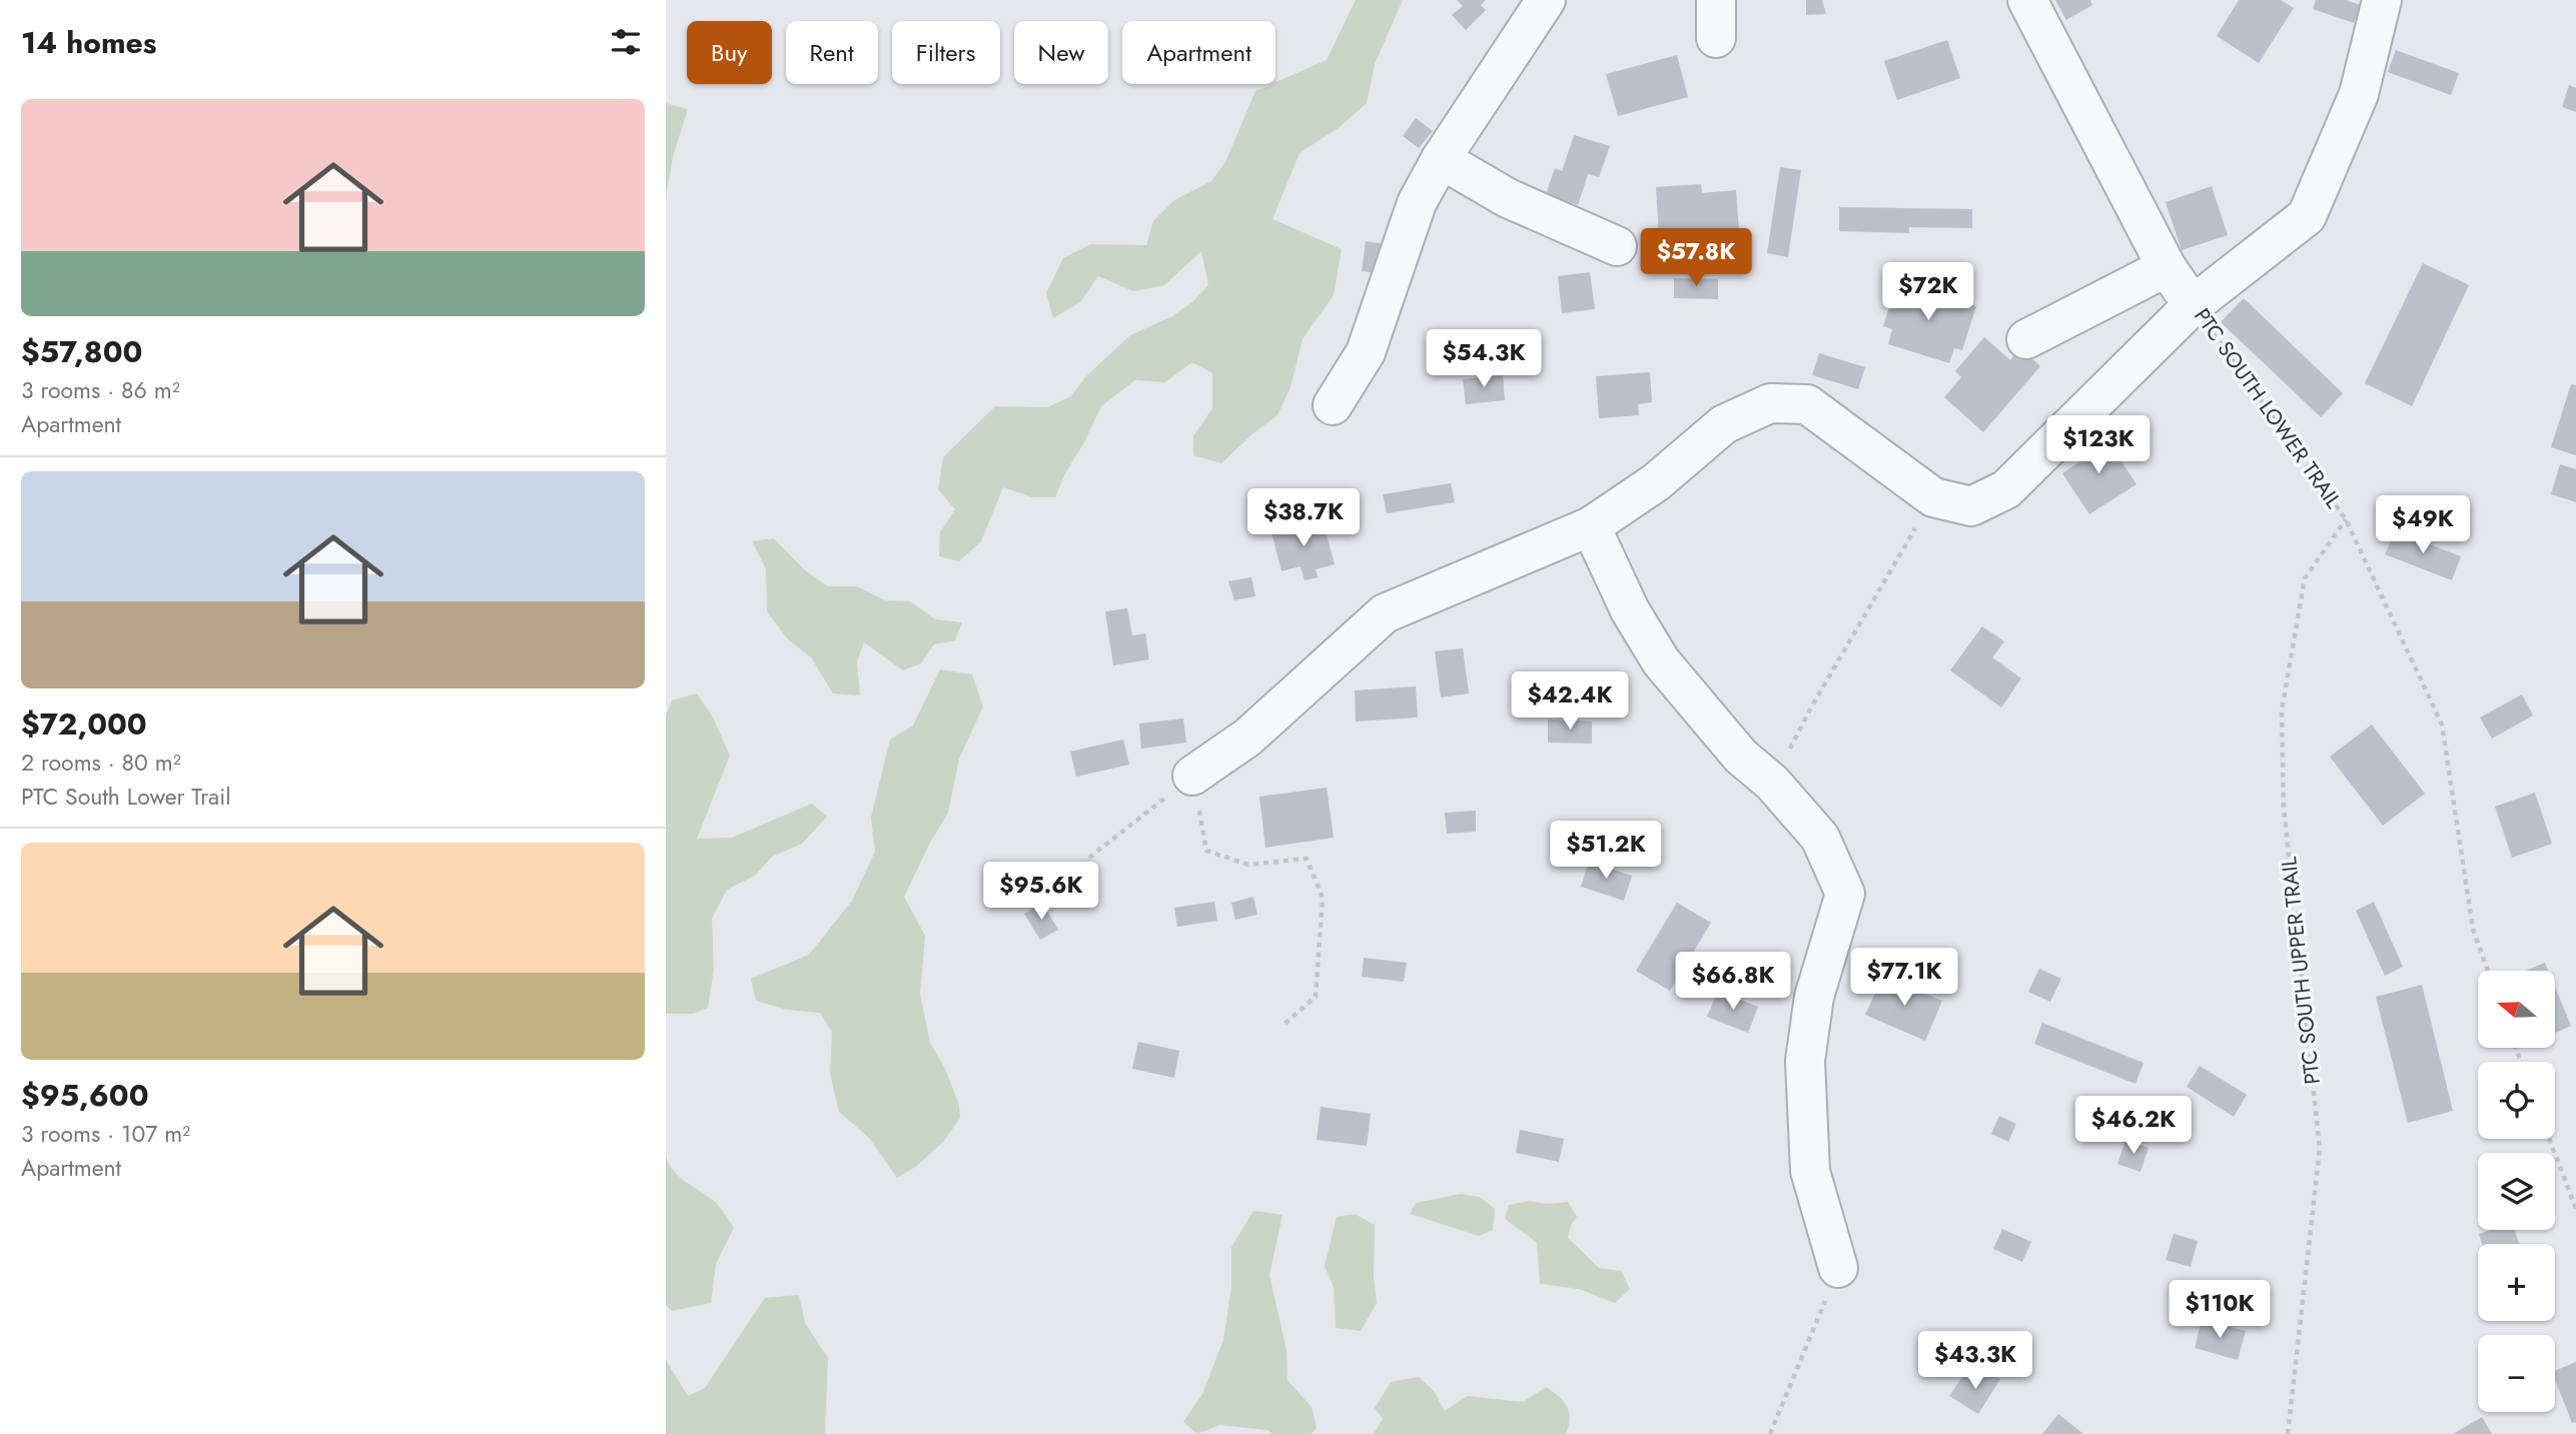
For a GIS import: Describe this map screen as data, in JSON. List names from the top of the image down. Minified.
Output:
{"streets":{"street":["PTC SOUTH LOWER TRAIL"],"path":["PTC SOUTH UPPER TRAIL"]},"crossings":[["PTC SOUTH LOWER TRAIL","PTC SOUTH UPPER TRAIL"]],"north":"left","page":{"heading":"14 homes","chip":["Buy","Rent","Filters","New","Apartment"],"list":[{"name":"$57,800","note":"3 rooms · 86 m² · Apartment"},{"name":"$72,000","note":"2 rooms · 80 m² · PTC South Lower Trail"},{"name":"$95,600","note":"3 rooms · 107 m² · Apartment"}],"price":["$57.8K","$72K","$54.3K","$123K","$38.7K","$49K","$42.4K","$51.2K","$95.6K","$77.1K","$66.8K","$46.2K","$110K","$43.3K"],"map_buttons":["+","−"]}}
